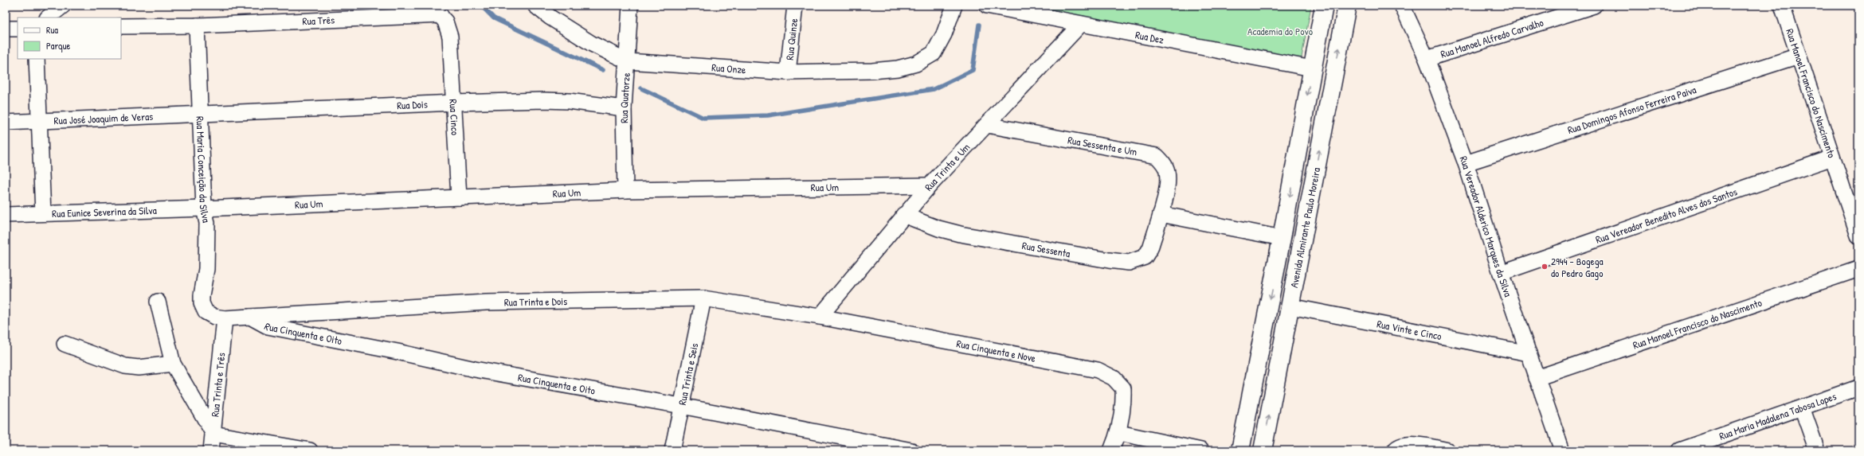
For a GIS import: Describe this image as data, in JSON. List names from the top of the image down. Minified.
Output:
{"streets":{"main road":["Avenida Almirante Paulo Moreira"],"street":["Rua Três","Rua Dez","Rua Manoel Alfredo Carvalho","Rua Quinze","Rua Onze","Rua Manoel Francisco do Nascimento","Rua Quatorze","Rua Dois","Rua Domingos Afonso Ferreira Paiva","Rua Cinco","Rua José Joaquim de Veras","Rua Sessenta e Um","Rua Trinta e Um","Rua Maria Conceição da Silva","Rua Um","Rua Eunice Severina da Silva","Rua Vereador Benedito Alves dos Santos","Rua Vereador Alderico Marques da Silva","Rua Sessenta","Rua Trinta e Dois","Rua Vinte e Cinco","Rua Cinquenta e Oito","Rua Cinquenta e Nove","Rua Trinta e Seis","Rua Trinta e Três","Rua Maria Madalena Tabosa Lopes"]},"crossings":[["Rua Três","Rua Cinco"],["Rua Três","Rua Maria Conceição da Silva"],["Rua Dez","Rua Trinta e Um"],["Rua Dez","Avenida Almirante Paulo Moreira"],["Rua Manoel Alfredo Carvalho","Rua Vereador Alderico Marques da Silva"],["Rua Quinze","Rua Onze"],["Rua Onze","Rua Quatorze"],["Rua Manoel Francisco do Nascimento","Rua Domingos Afonso Ferreira Paiva"],["Rua Manoel Francisco do Nascimento","Rua Vereador Benedito Alves dos Santos"],["Rua Manoel Francisco do Nascimento","Rua Vereador Alderico Marques da Silva"],["Rua Quatorze","Rua Dois"],["Rua Quatorze","Rua Um"],["Rua Dois","Rua Cinco"],["Rua Dois","Rua José Joaquim de Veras"],["Rua Dois","Rua Maria Conceição da Silva"],["Rua Domingos Afonso Ferreira Paiva","Rua Vereador Alderico Marques da Silva"],["Rua Cinco","Rua Um"],["Rua José Joaquim de Veras","Rua Maria Conceição da Silva"],["Rua Sessenta e Um","Rua Trinta e Um"],["Rua Sessenta e Um","Rua Sessenta"],["Rua Trinta e Um","Rua Um"],["Rua Trinta e Um","Rua Sessenta"],["Rua Trinta e Um","Rua Trinta e Dois"],["Rua Trinta e Um","Rua Cinquenta e Nove"],["Rua Maria Conceição da Silva","Rua Um"],["Rua Maria Conceição da Silva","Rua Eunice Severina da Silva"],["Rua Maria Conceição da Silva","Rua Trinta e Três"],["Rua Um","Rua Eunice Severina da Silva"],["Rua Vereador Benedito Alves dos Santos","Rua Vereador Alderico Marques da Silva"],["Rua Vereador Alderico Marques da Silva","Rua Vinte e Cinco"],["Avenida Almirante Paulo Moreira","Rua Vinte e Cinco"],["Rua Trinta e Dois","Rua Cinquenta e Oito"],["Rua Trinta e Dois","Rua Cinquenta e Nove"],["Rua Trinta e Dois","Rua Trinta e Seis"],["Rua Cinquenta e Oito","Rua Trinta e Seis"]],"parks":["Academia do Povo"],"places":["2944 - Bogega do Pedro Gago"],"legend":["Rua","Parque"]}
